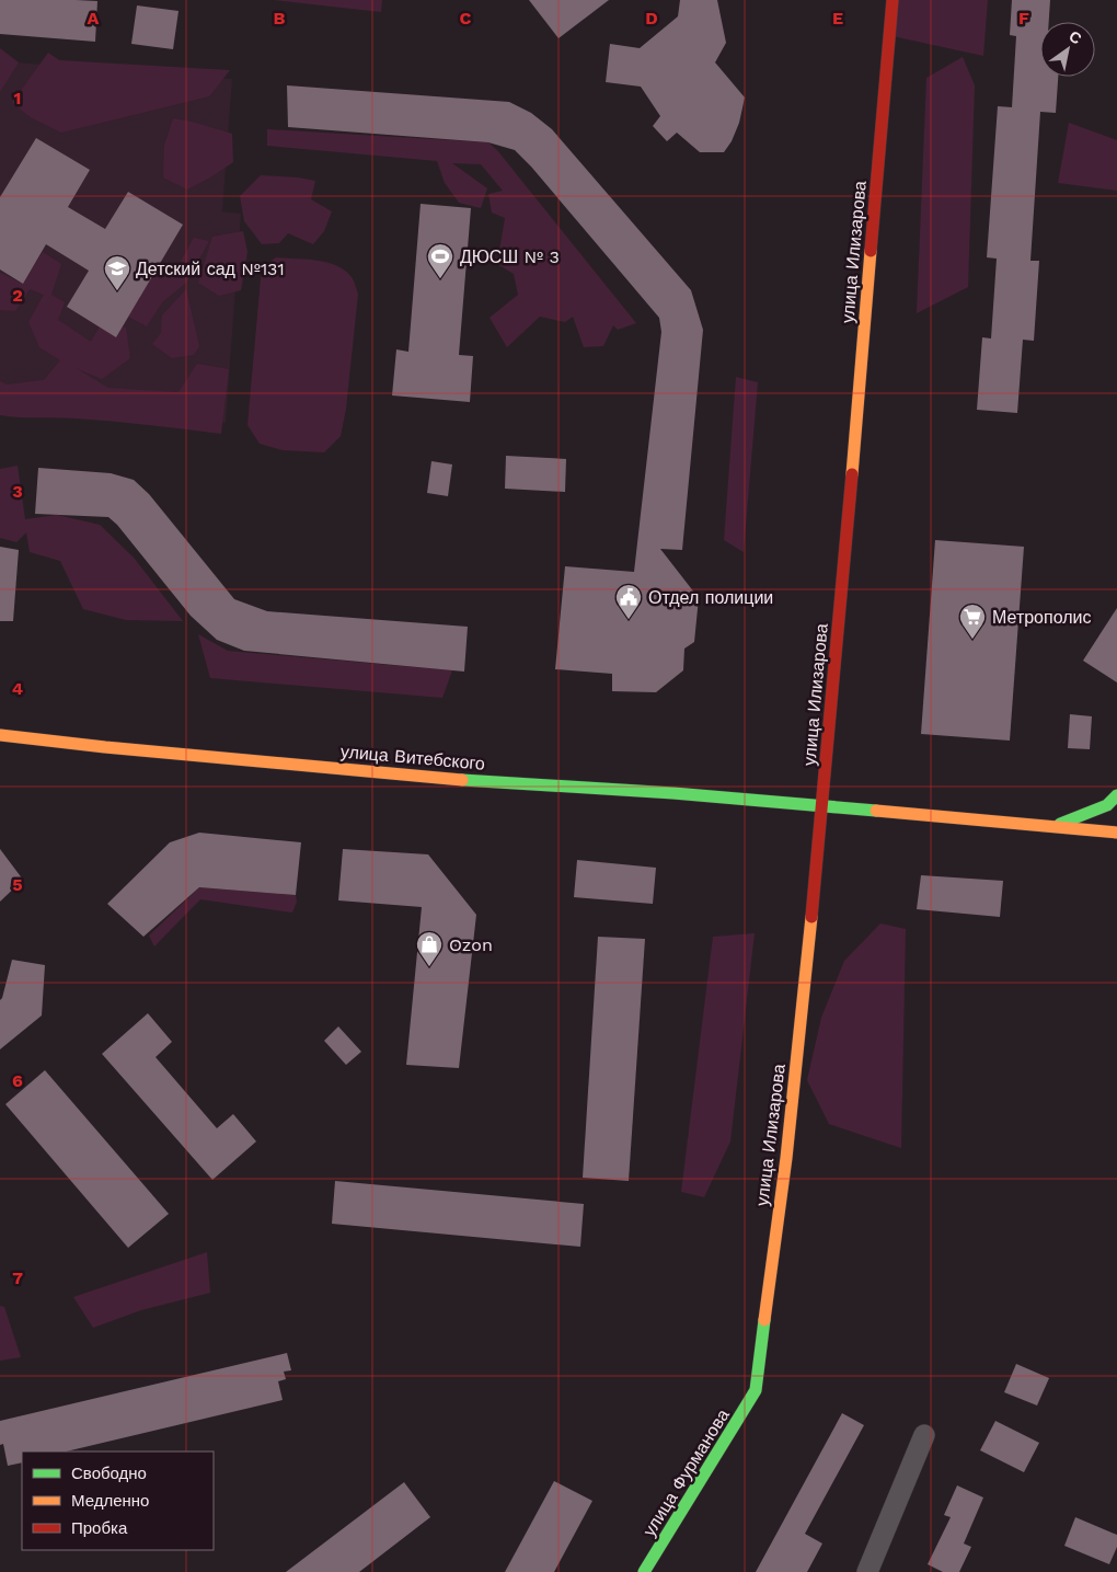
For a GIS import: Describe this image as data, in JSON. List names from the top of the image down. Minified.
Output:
{"streets":{"street":["улица Илизарова","улица Витебского","улица Фурманова"]},"crossings":[["улица Илизарова","улица Витебского"],["улица Илизарова","улица Фурманова"]],"places":{"sports":["ДЮСШ № 3"],"school or university":["Детский сад №131"],"public building":["Отдел полиции"],"supermarket":["Метрополис"],"shop":["Ozon"]},"legend":["Свободно","Медленно","Пробка"],"north":"top right","grid":{"columns":["A","B","C","D","E","F"],"rows":["1","2","3","4","5","6","7"]}}
